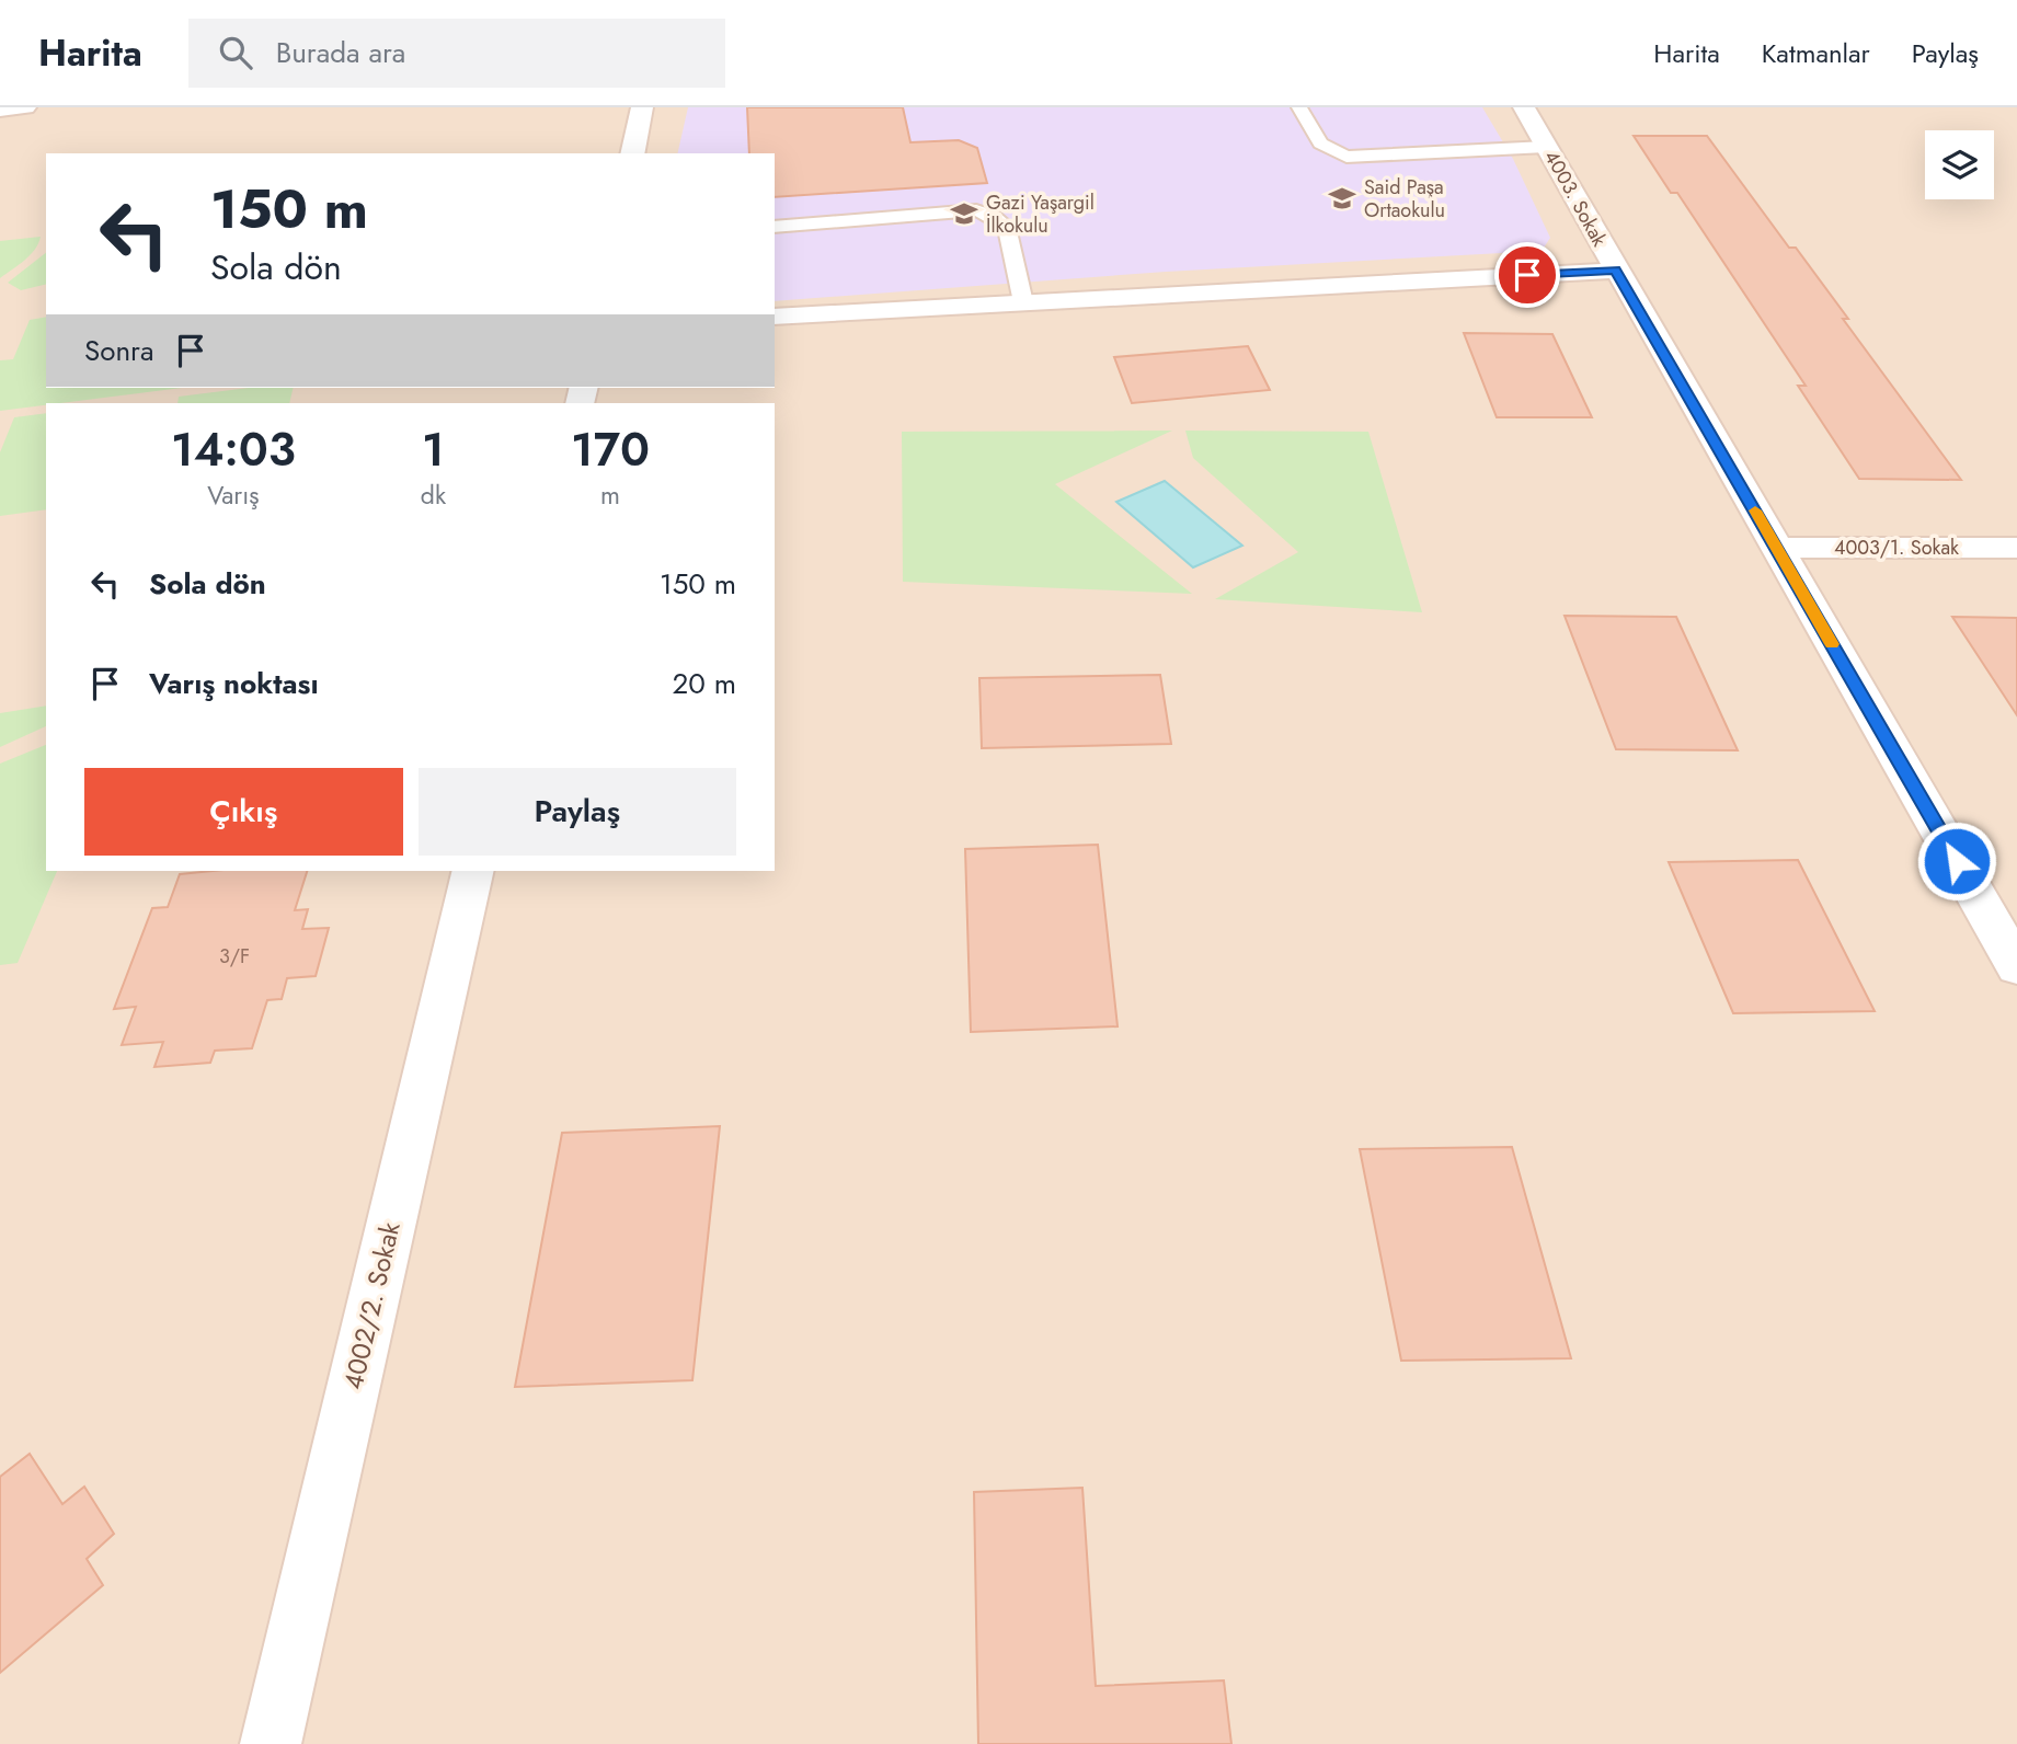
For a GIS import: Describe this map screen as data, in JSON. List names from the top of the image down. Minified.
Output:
{"streets":{"street":["4003. Sokak","4003/1. Sokak","4002/2. Sokak"]},"crossings":[["4003. Sokak","4003/1. Sokak"]],"places":{"school or university":["Said Paşa Ortaokulu","Gazi Yaşargil İlkokulu"]},"house_numbers":["3/F"],"page":{"header":"Harita","search":"Burada ara","nav":["Harita","Katmanlar","Paylaş"],"turn":["150 m","Sola dön"],"then":"Sonra","eta":["14:03","Varış","1","dk","170","m"],"list":[{"name":"Sola dön","value":"150 m"},{"name":"Varış noktası","value":"20 m"}],"buttons":["Çıkış","Paylaş"]}}
